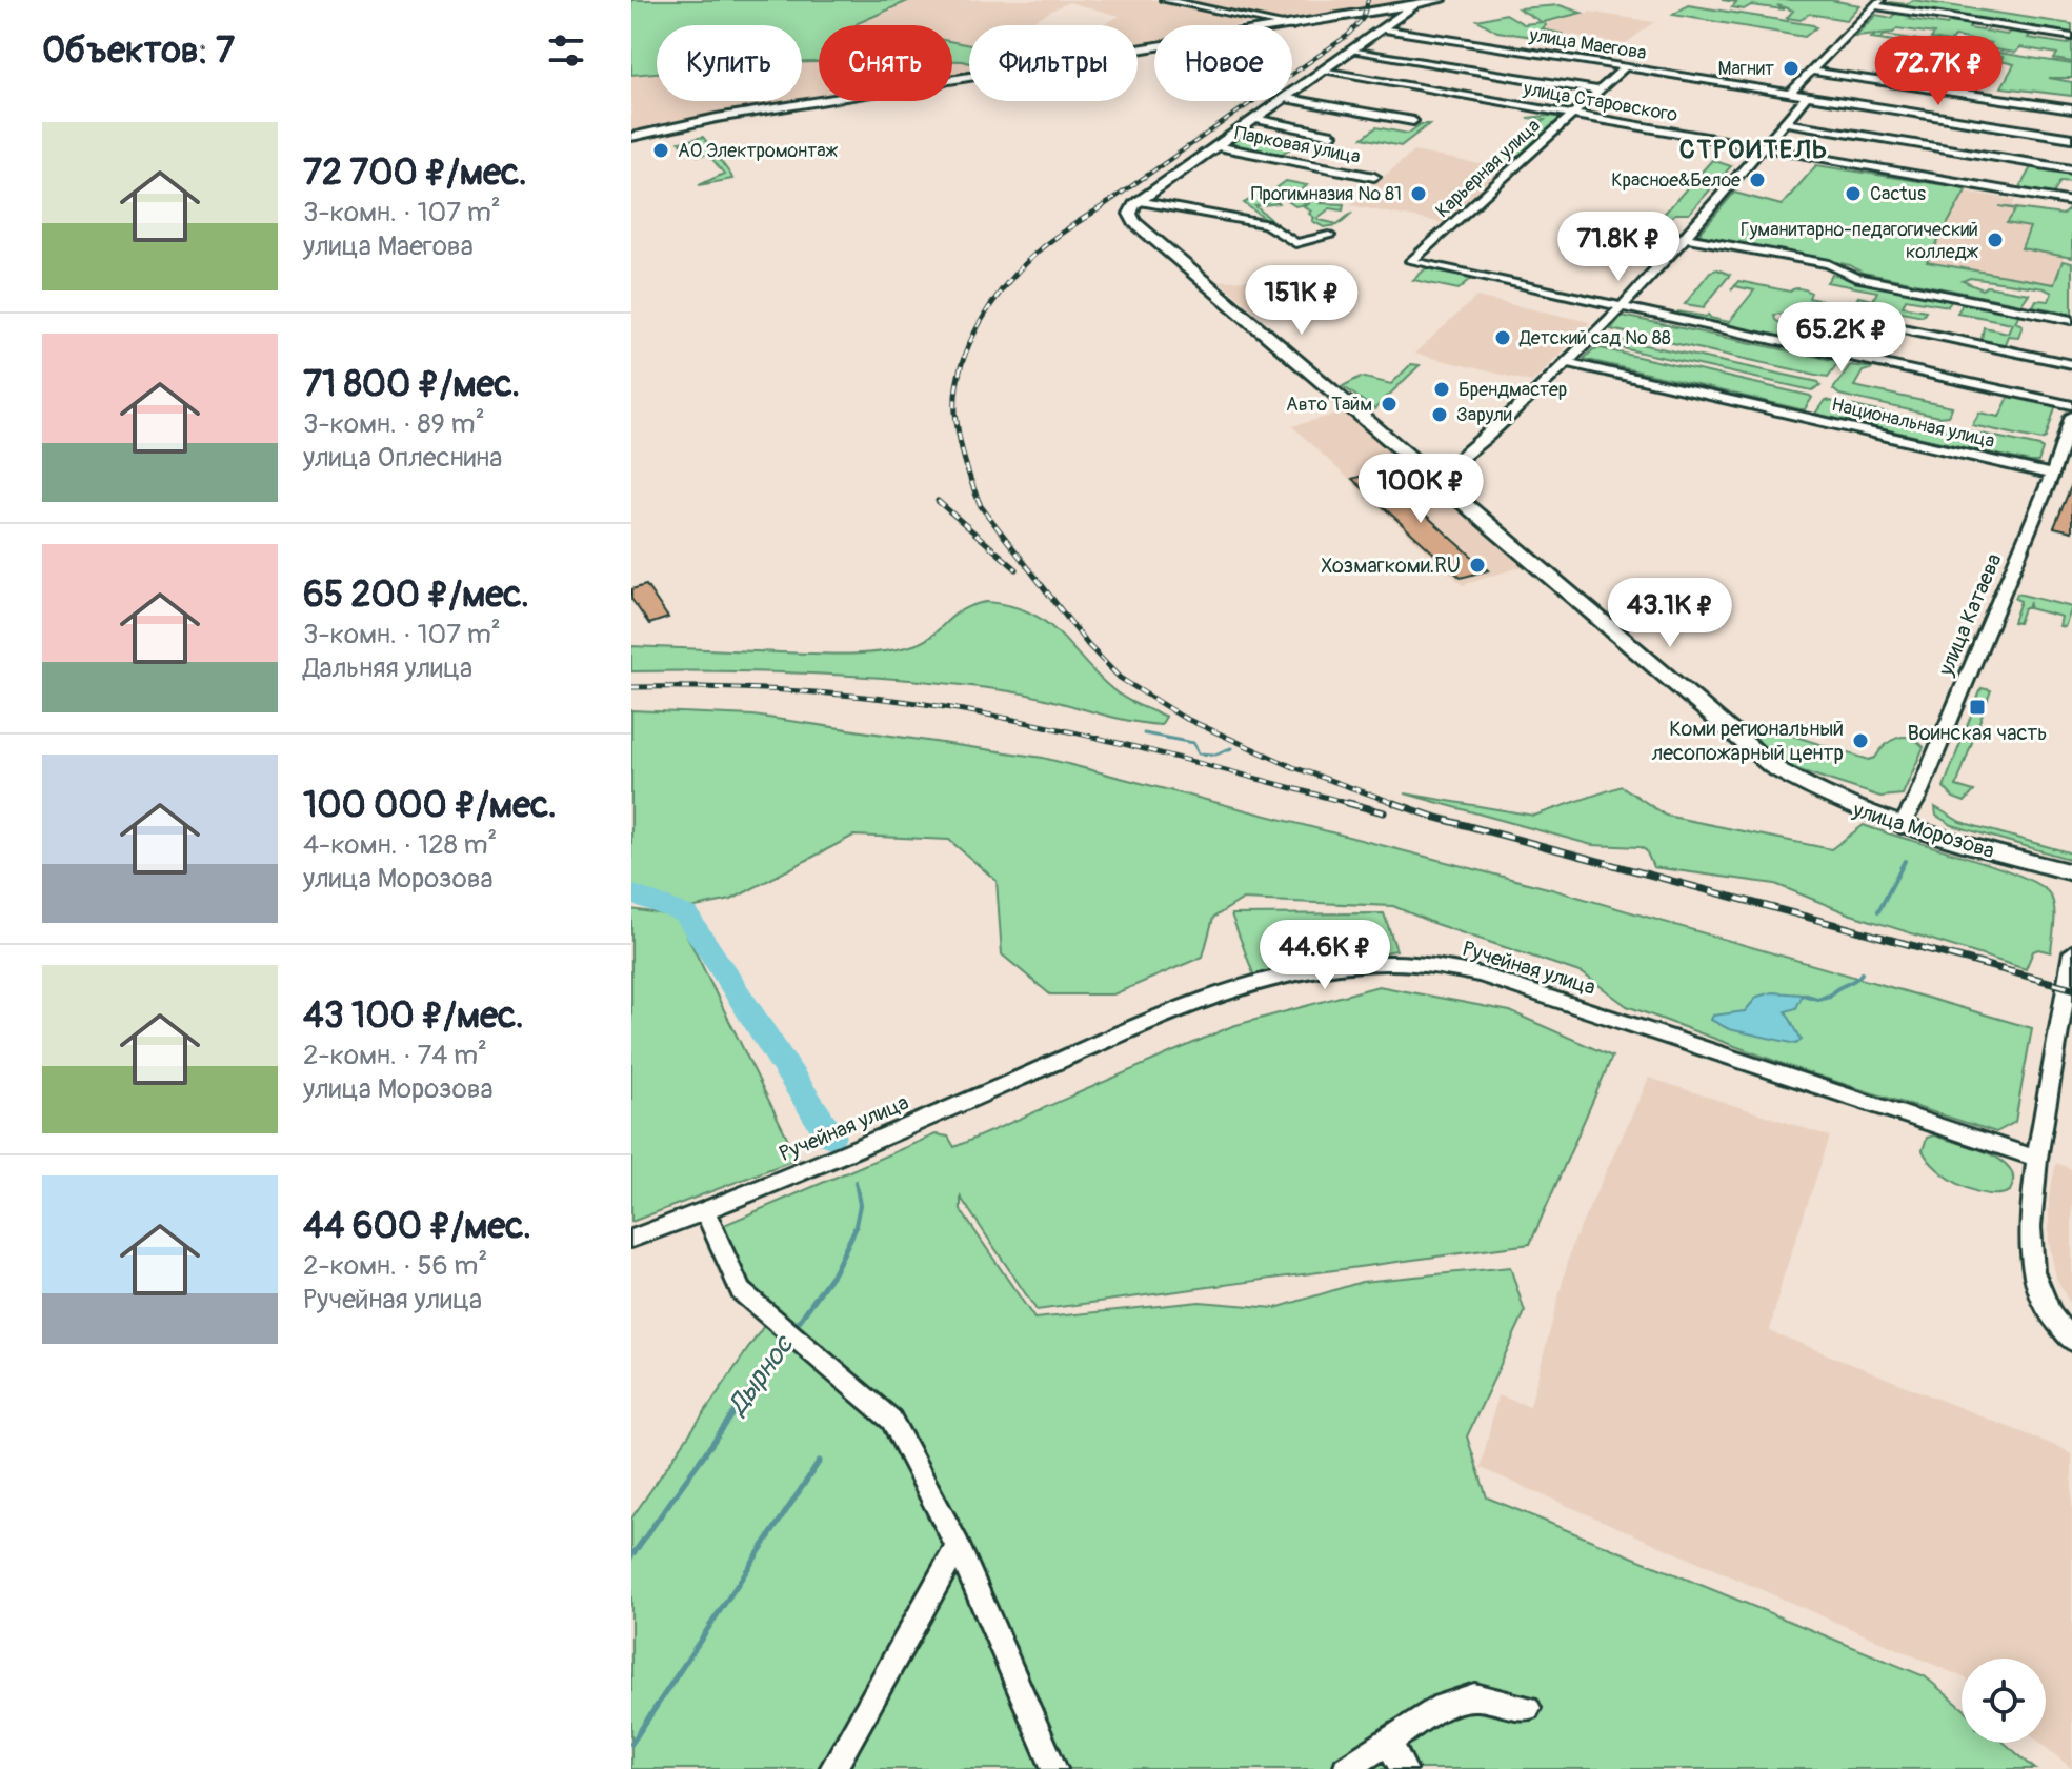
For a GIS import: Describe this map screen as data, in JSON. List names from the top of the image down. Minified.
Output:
{"streets":{"main road":["улица Морозова"],"street":["улица Маегова","улица Старовского","Парковая улица","Карьерная улица","Национальная улица","улица Катаева","Ручейная улица"]},"crossings":[["улица Маегова","Карьерная улица"],["улица Старовского","Карьерная улица"],["Национальная улица","улица Катаева"],["улица Катаева","улица Морозова"]],"districts":["СТРОИТЕЛЬ"],"water":["Дырнос"],"places":{"other":["Магнит","АО Электромонтаж","Красное&Белое","Прогимназия № 81","Cactus","Гуманитарно-педагогический колледж","Детский сад № 88","Брендмастер","Авто Тайм","Зарули","Хозмагкоми.RU","Коми региональный лесопожарный центр"],"transit":["Воинская часть"]},"page":{"heading":"Объектов: 7","chip":["Купить","Снять","Фильтры","Новое"],"price":["72.7K ₽","71.8K ₽","151K ₽","65.2K ₽","100K ₽","43.1K ₽","44.6K ₽"],"list":[{"name":"72 700 ₽/мес.","note":"3-комн. · 107 m² · улица Маегова"},{"name":"71 800 ₽/мес.","note":"3-комн. · 89 m² · улица Оплеснина"},{"name":"65 200 ₽/мес.","note":"3-комн. · 107 m² · Дальняя улица"},{"name":"100 000 ₽/мес.","note":"4-комн. · 128 m² · улица Морозова"},{"name":"43 100 ₽/мес.","note":"2-комн. · 74 m² · улица Морозова"},{"name":"44 600 ₽/мес.","note":"2-комн. · 56 m² · Ручейная улица"}]}}
